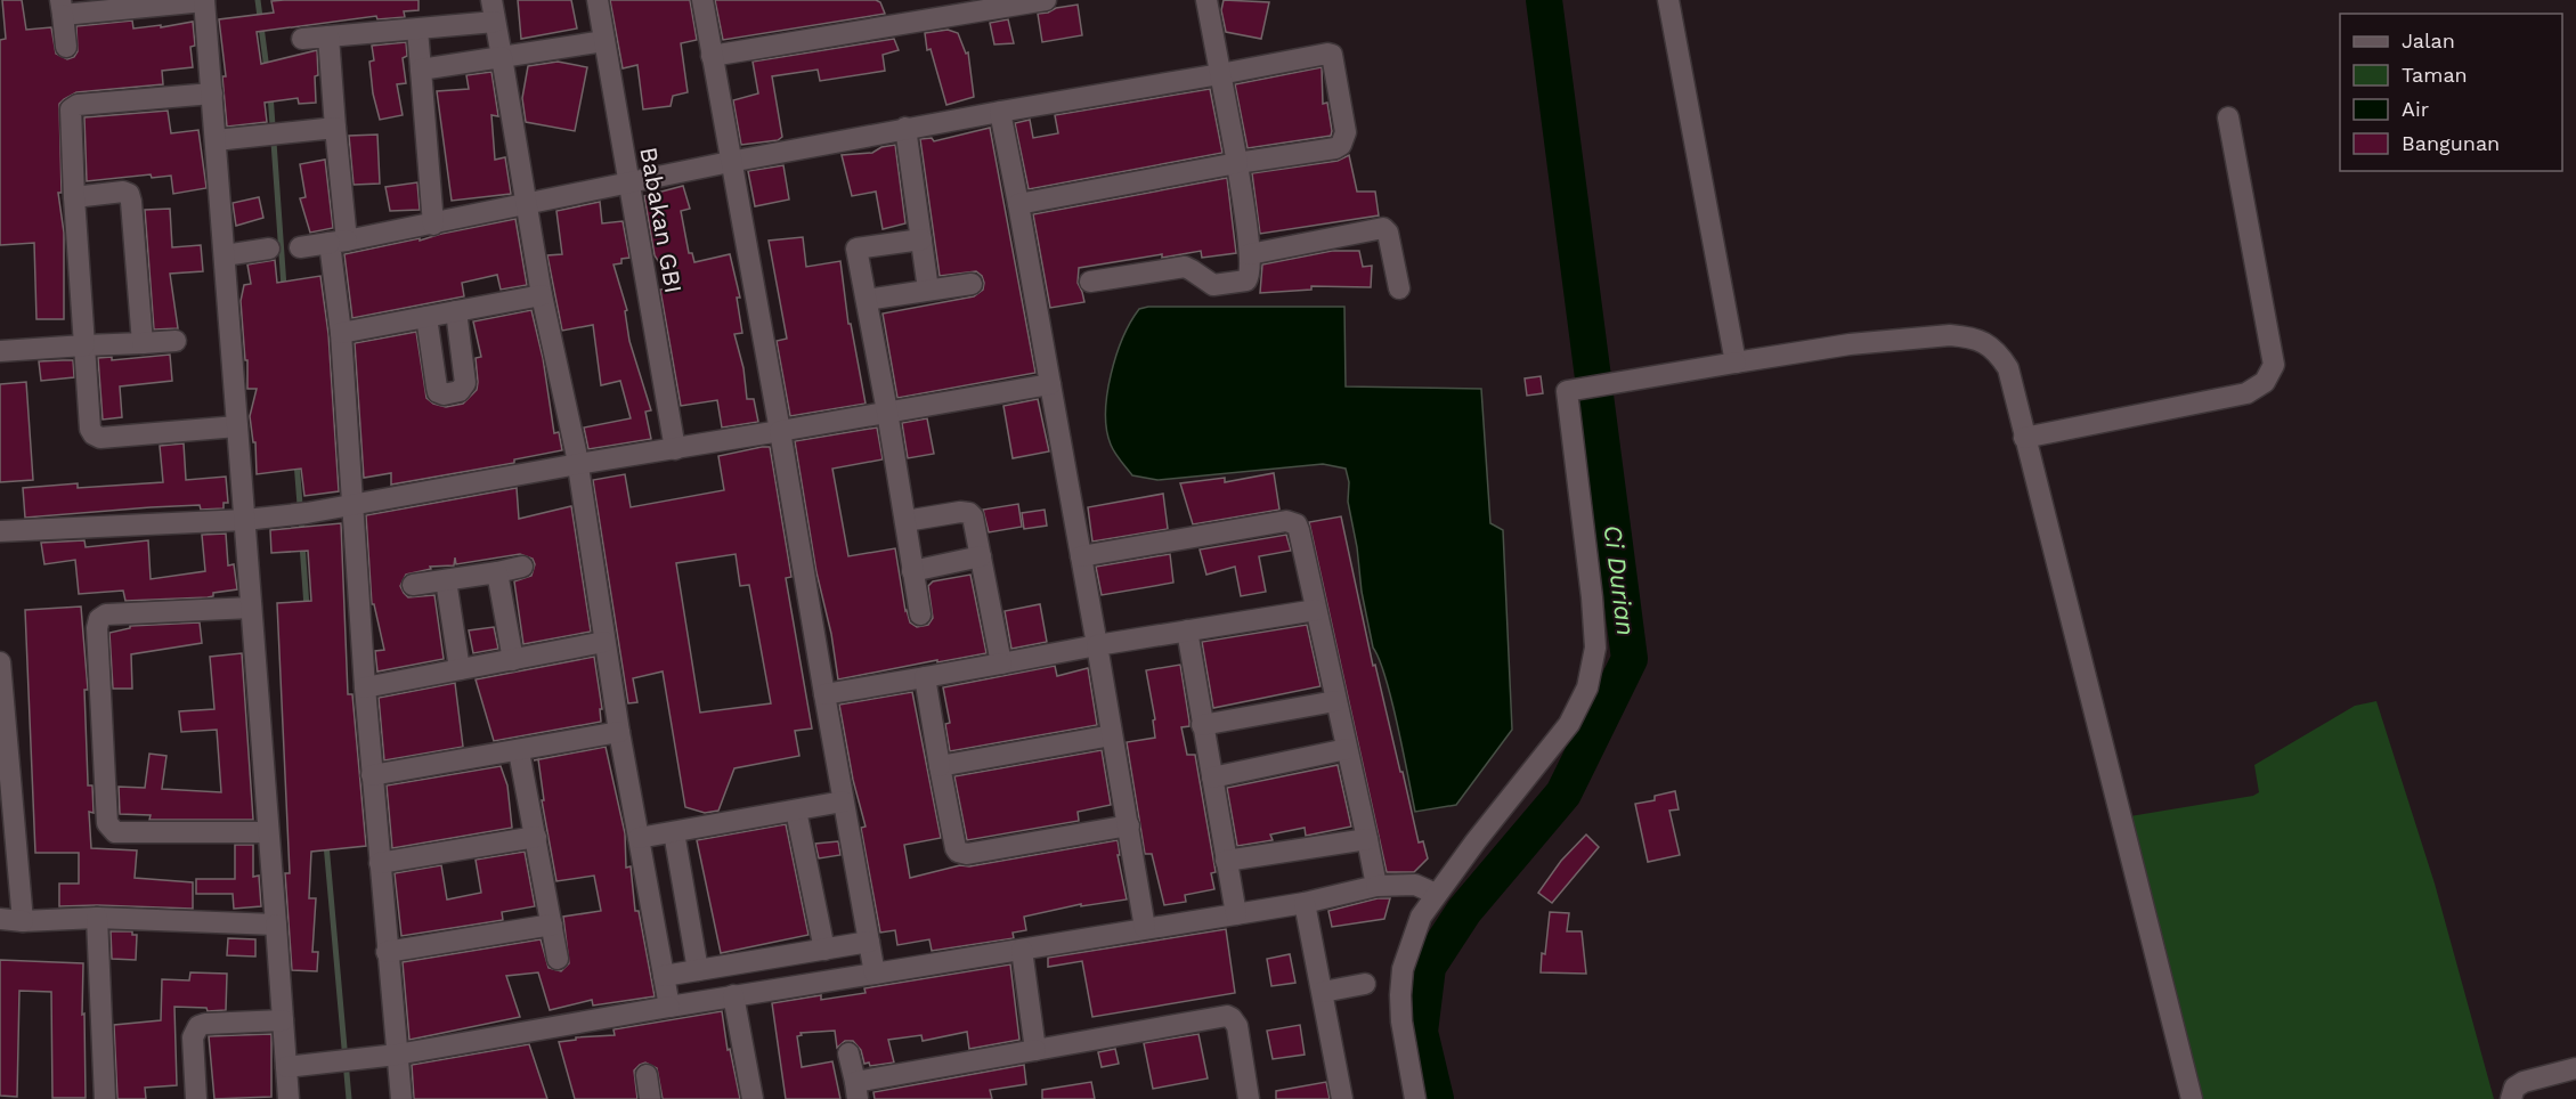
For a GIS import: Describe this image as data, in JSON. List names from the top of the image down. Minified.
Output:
{"streets":{"street":["Babakan GBI"]},"water":["Ci Durian"],"legend":["Jalan","Taman","Air","Bangunan"]}
